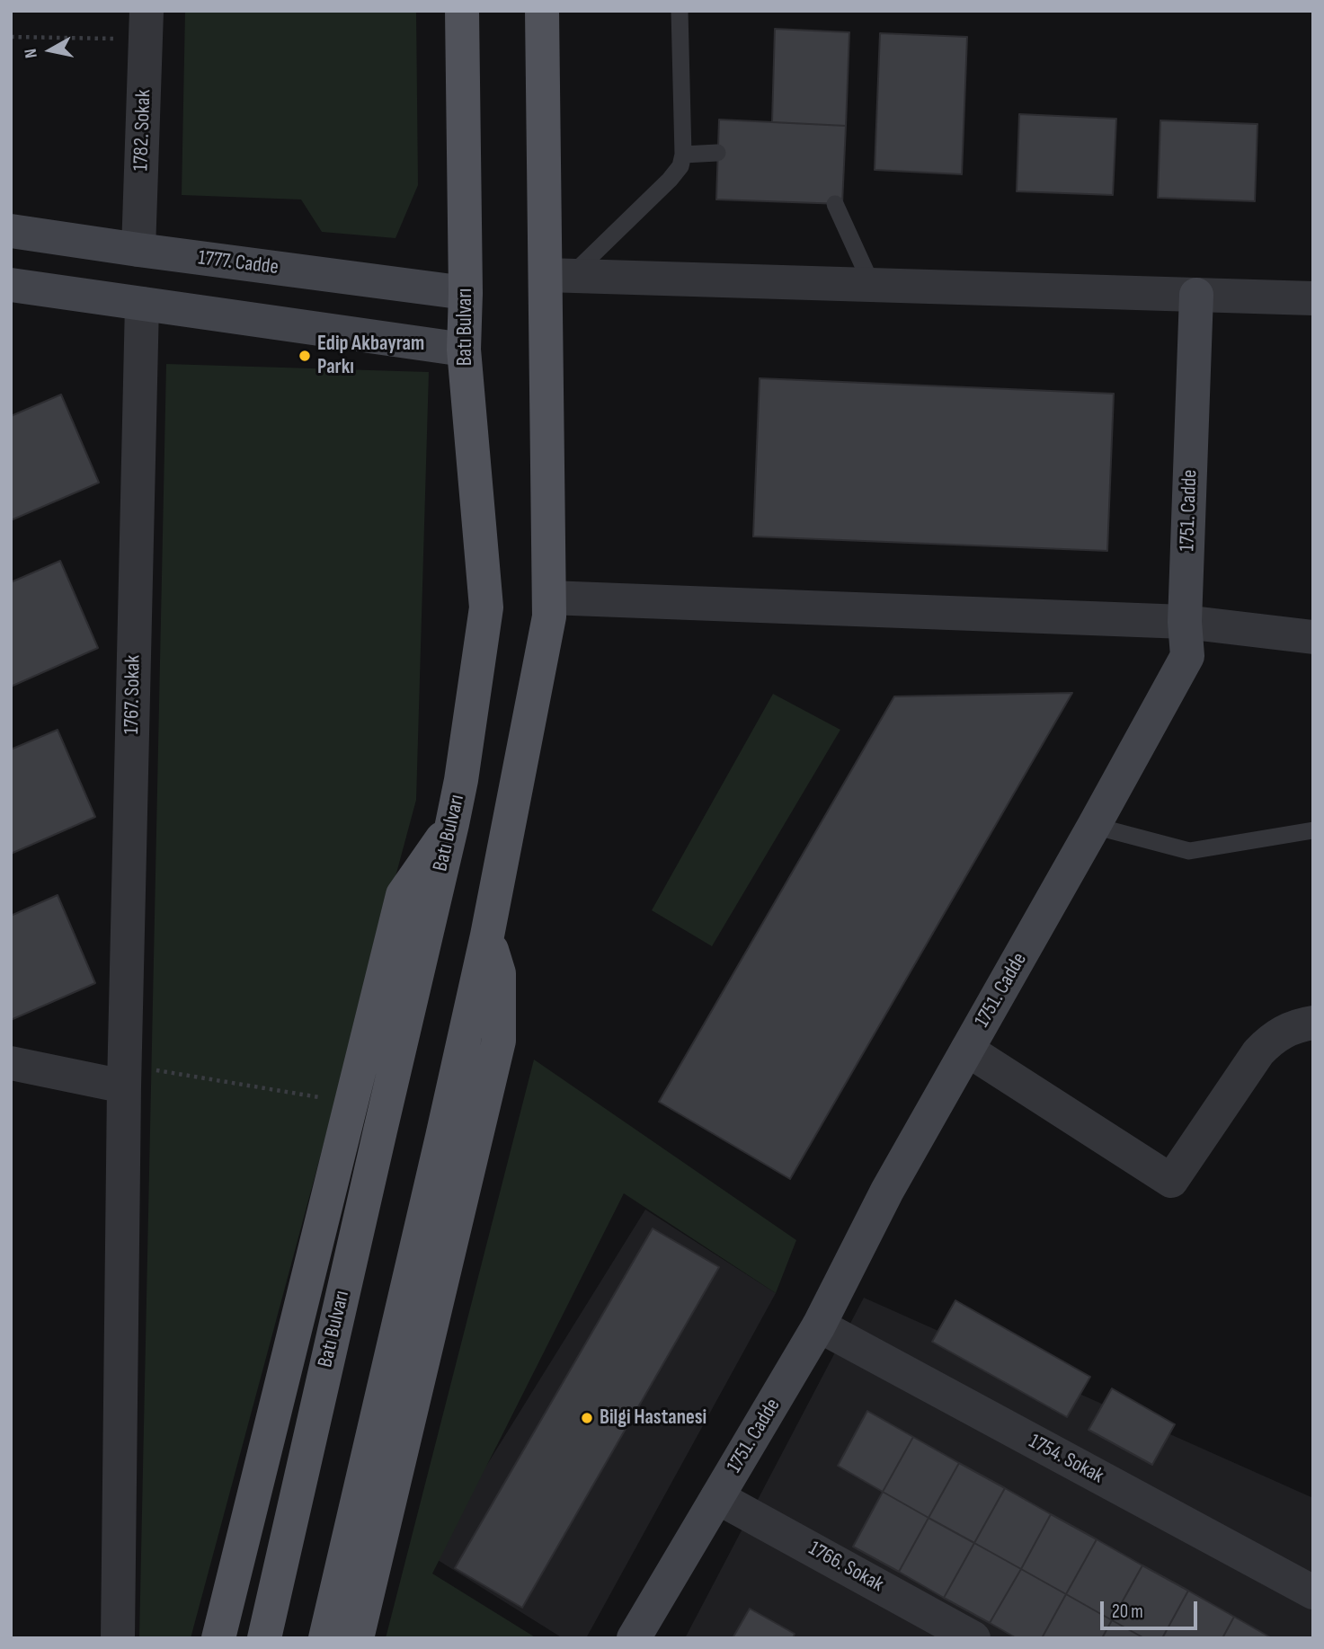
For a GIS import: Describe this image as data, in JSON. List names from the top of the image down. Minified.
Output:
{"streets":{"main road":["1777. Cadde","Batı Bulvarı","1751. Cadde"],"street":["1782. Sokak","1767. Sokak","1754. Sokak","1766. Sokak"]},"crossings":[["1782. Sokak","1777. Cadde"],["1777. Cadde","Batı Bulvarı"],["1751. Cadde","1754. Sokak"],["1751. Cadde","1766. Sokak"]],"places":["Edip Akbayram Parkı","Bilgi Hastanesi"],"scale_bar":"20 m","north":"left"}
